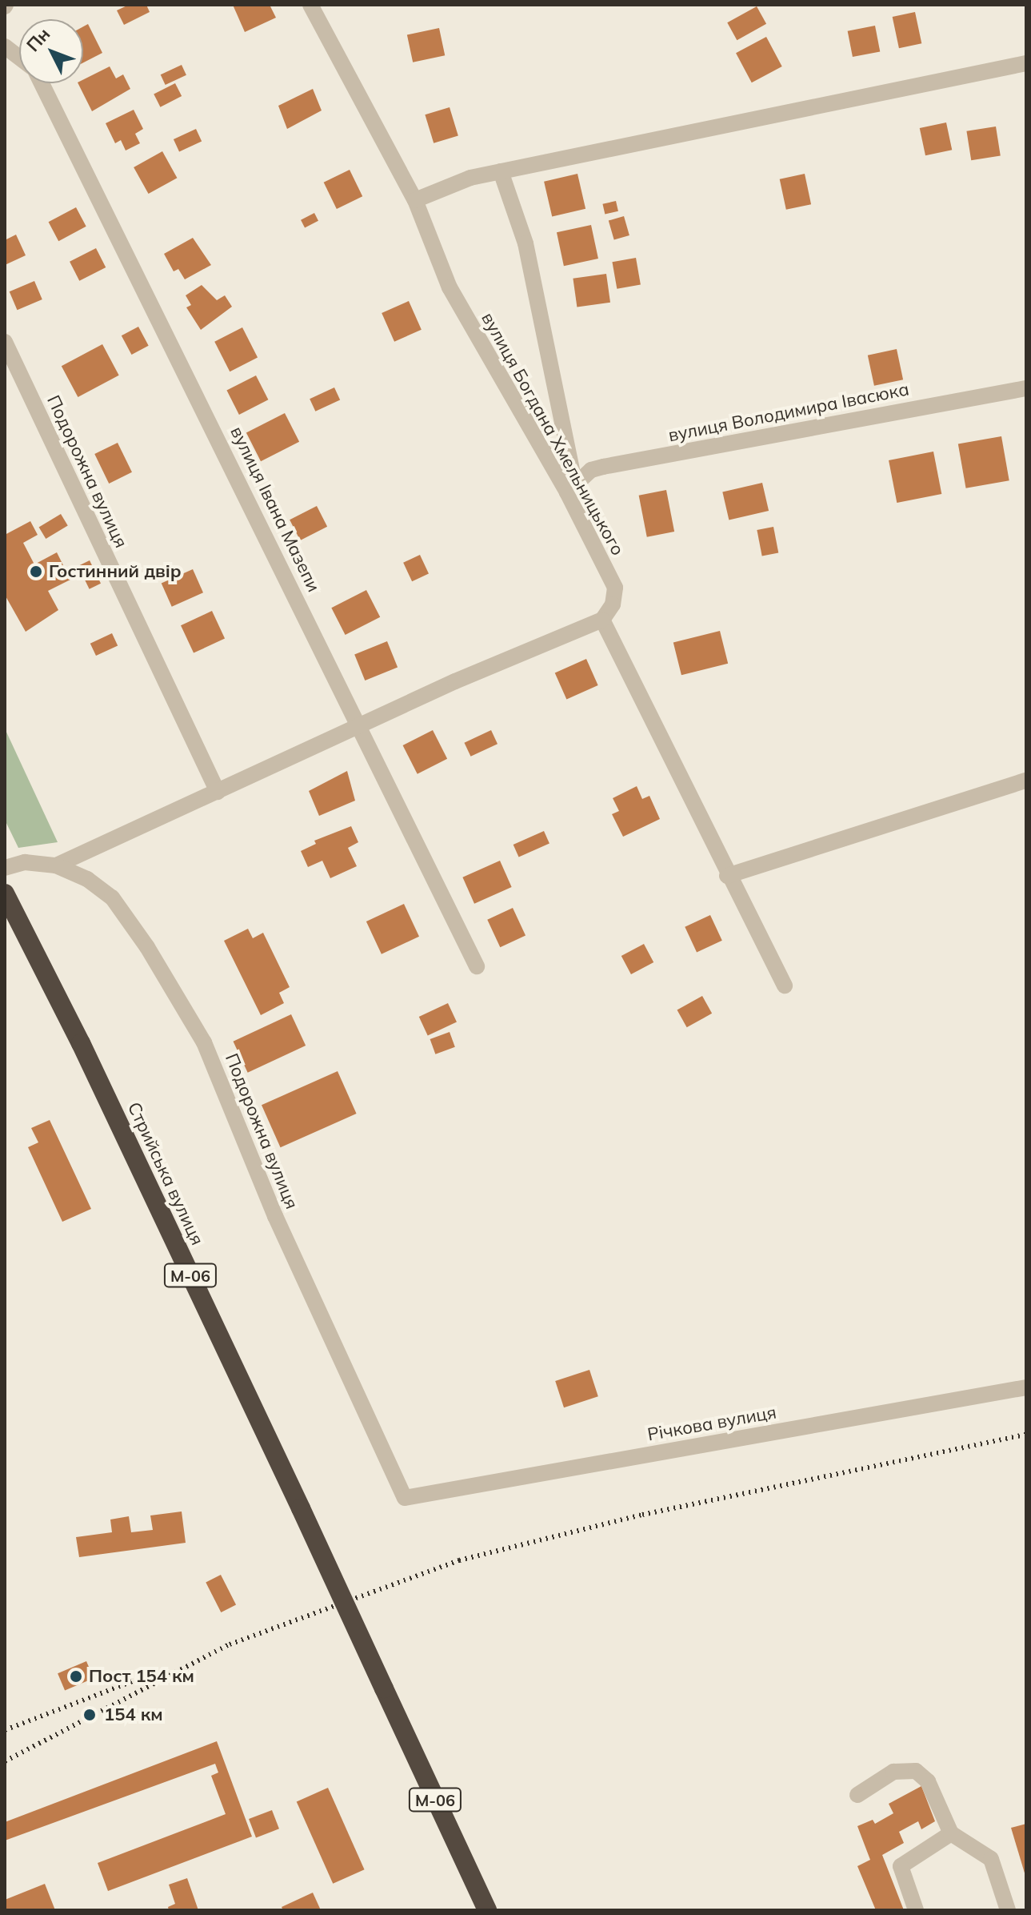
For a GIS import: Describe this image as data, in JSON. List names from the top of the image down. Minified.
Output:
{"streets":{"highway":["Стрийська вулиця","М-06"],"street":["вулиця Володимира Івасюка","вулиця Богдана Хмельницького","Подорожна вулиця","вулиця Івана Мазепи","Річкова вулиця"]},"crossings":[["вулиця Володимира Івасюка","вулиця Богдана Хмельницького"],["Подорожна вулиця","Річкова вулиця"]],"places":["Гостинний двір","Пост 154 км","154 км"],"north":"top left"}
